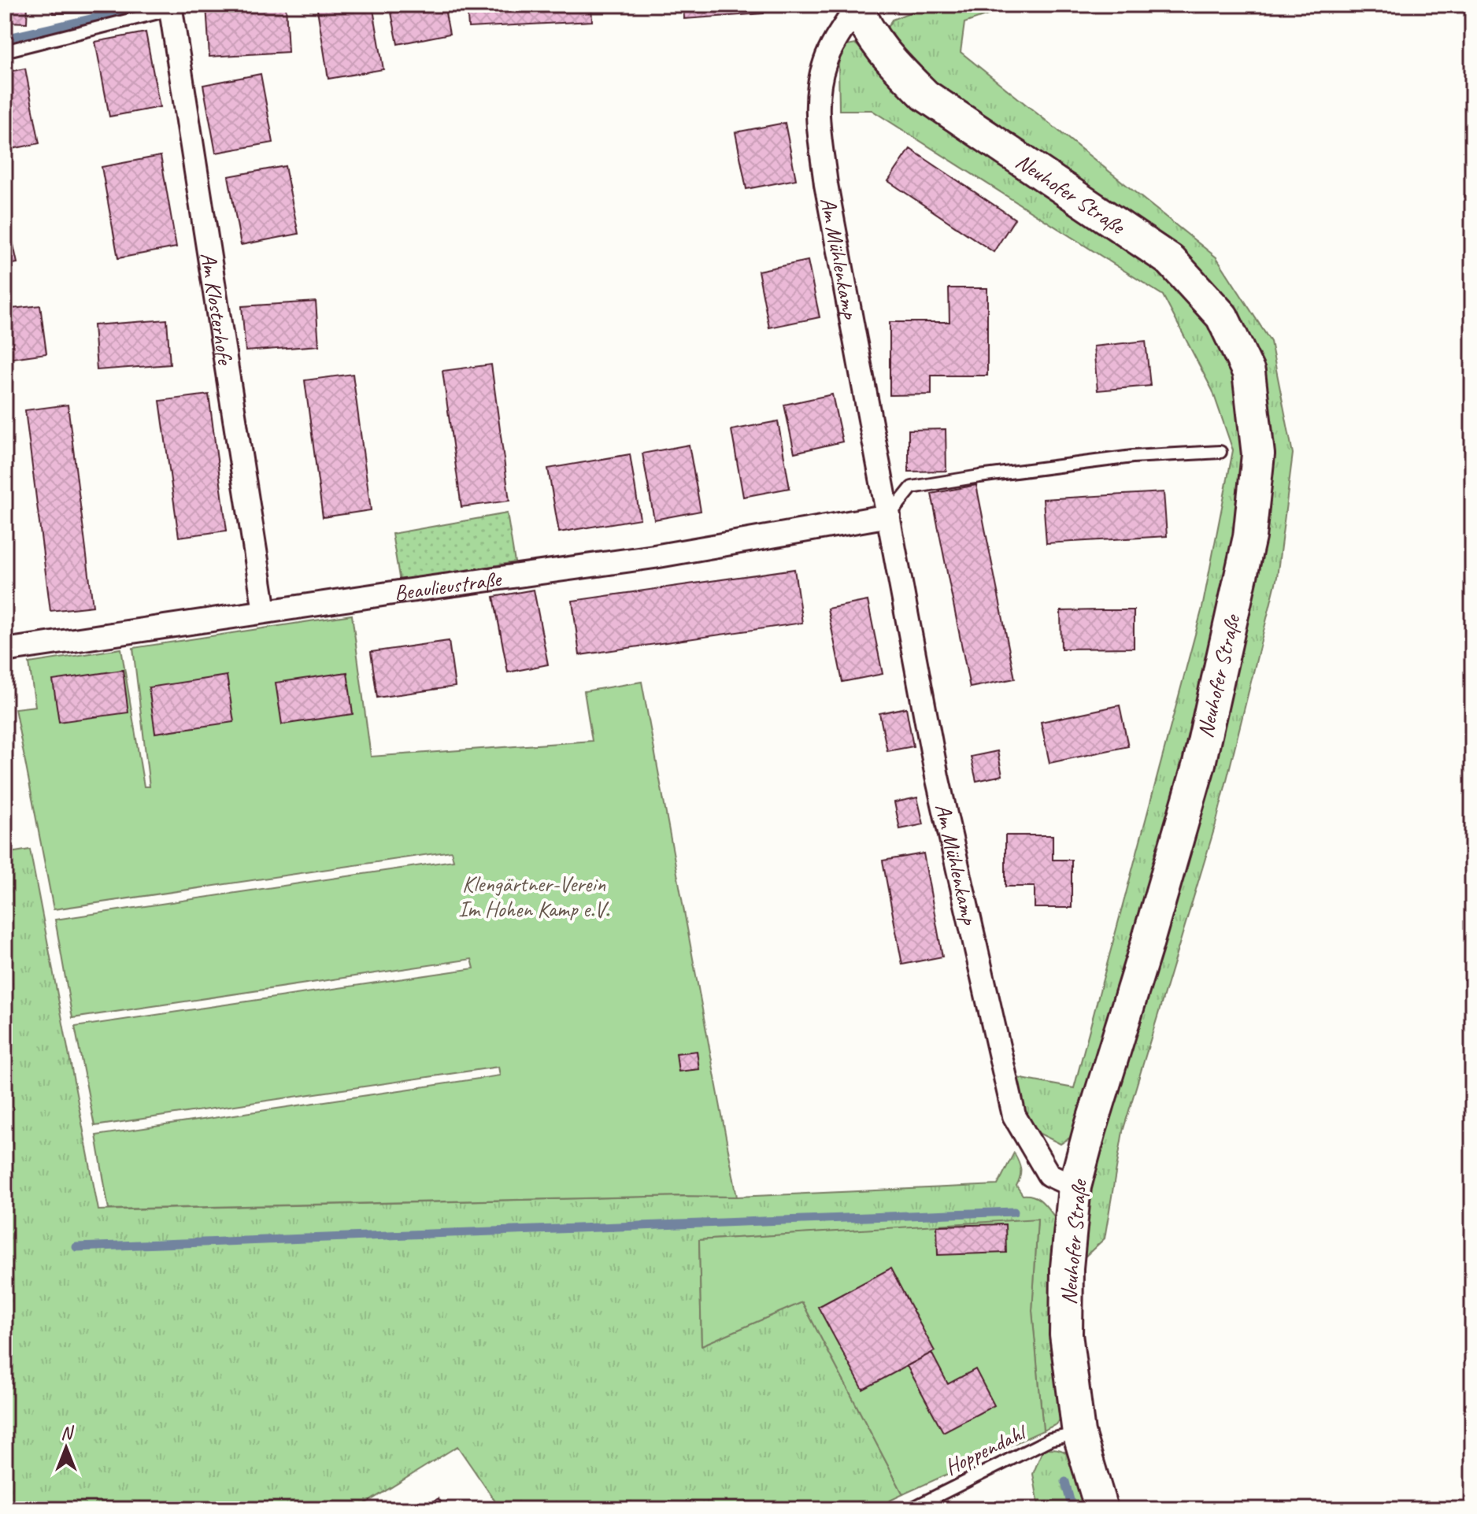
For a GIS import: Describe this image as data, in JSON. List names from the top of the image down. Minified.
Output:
{"streets":{"street":["Neuhofer Straße","Am Mühlenkamp","Am Klosterhofe","Beaulieustraße"],"lane":["Hoppendahl"]},"crossings":[["Neuhofer Straße","Am Mühlenkamp"],["Neuhofer Straße","Hoppendahl"],["Am Mühlenkamp","Beaulieustraße"],["Am Klosterhofe","Beaulieustraße"]],"parks":["Klengärtner-Verein Im Hohen Kamp e.V."],"north":"top"}
